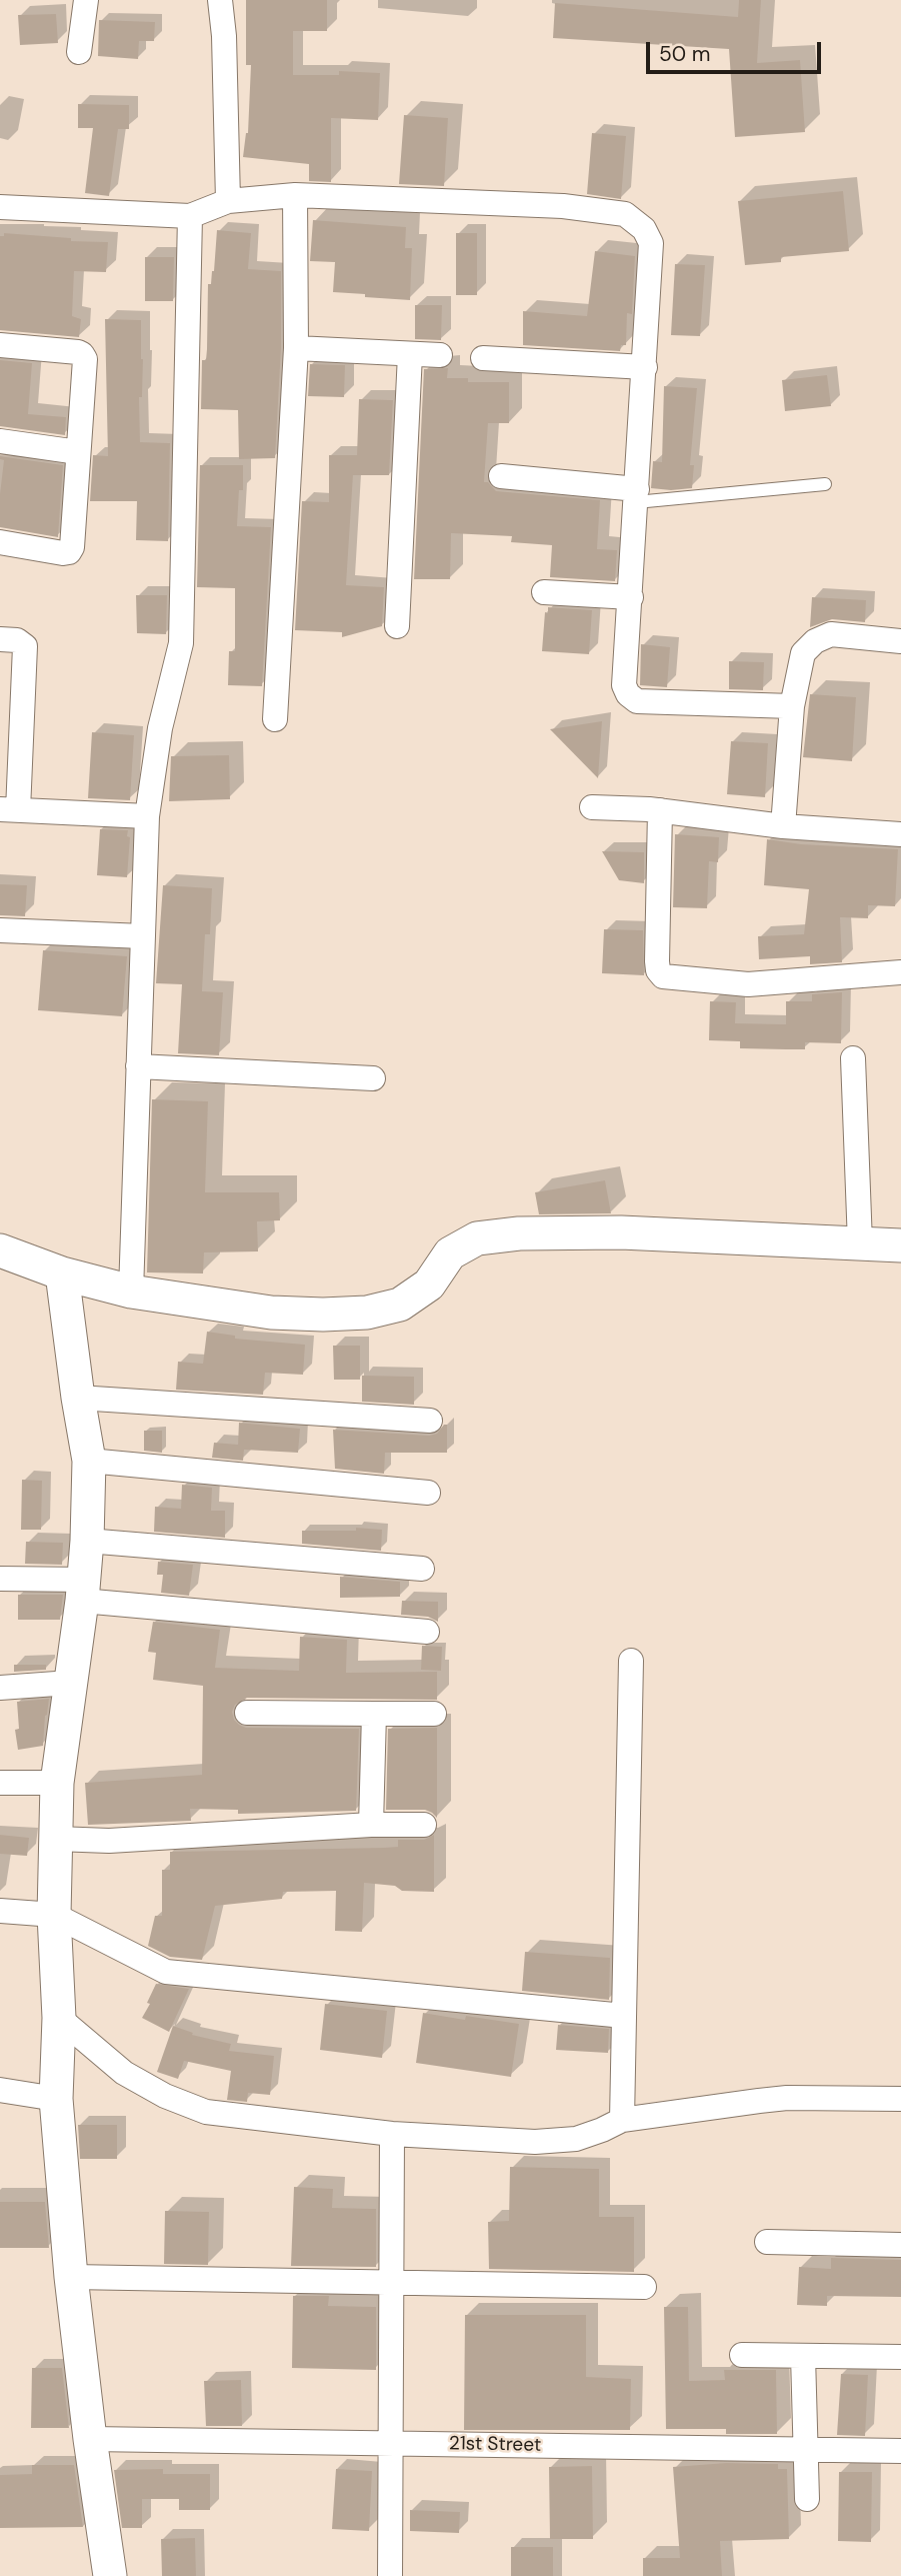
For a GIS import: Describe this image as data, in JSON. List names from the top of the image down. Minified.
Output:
{"streets":{"street":["21st Street"]},"scale_bar":"50 m"}
